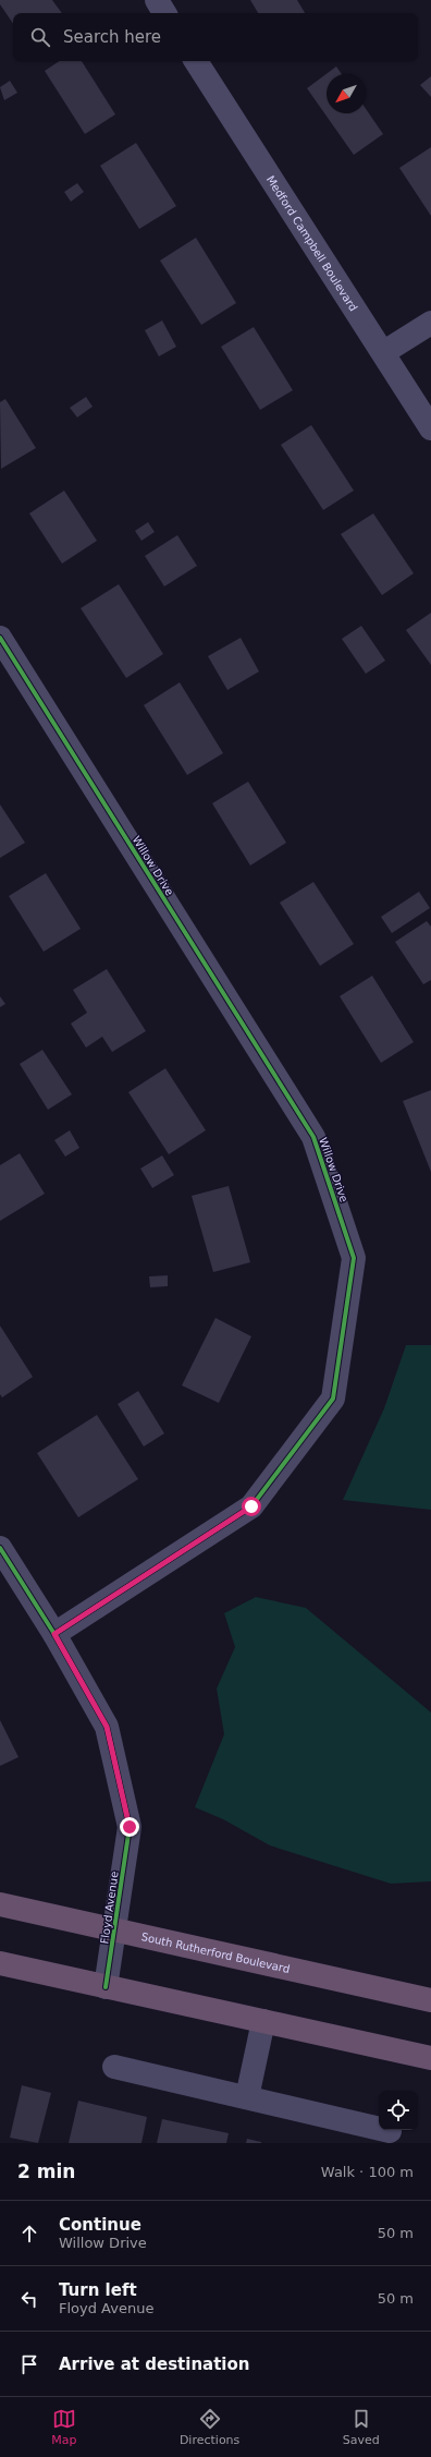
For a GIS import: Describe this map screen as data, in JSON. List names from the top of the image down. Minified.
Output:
{"streets":{"highway":["South Rutherford Boulevard"],"street":["Medford Campbell Boulevard","Willow Drive","Floyd Avenue"]},"crossings":[["Willow Drive","Floyd Avenue"],["Floyd Avenue","South Rutherford Boulevard"]],"north":"bottom left","page":{"search":"Search here","heading":["2 min","Walk · 100 m"],"list":[["Continue","Willow Drive","50 m"],["Turn left","Floyd Avenue","50 m"],"Arrive at destination"],"nav":["Map","Directions","Saved"]}}
